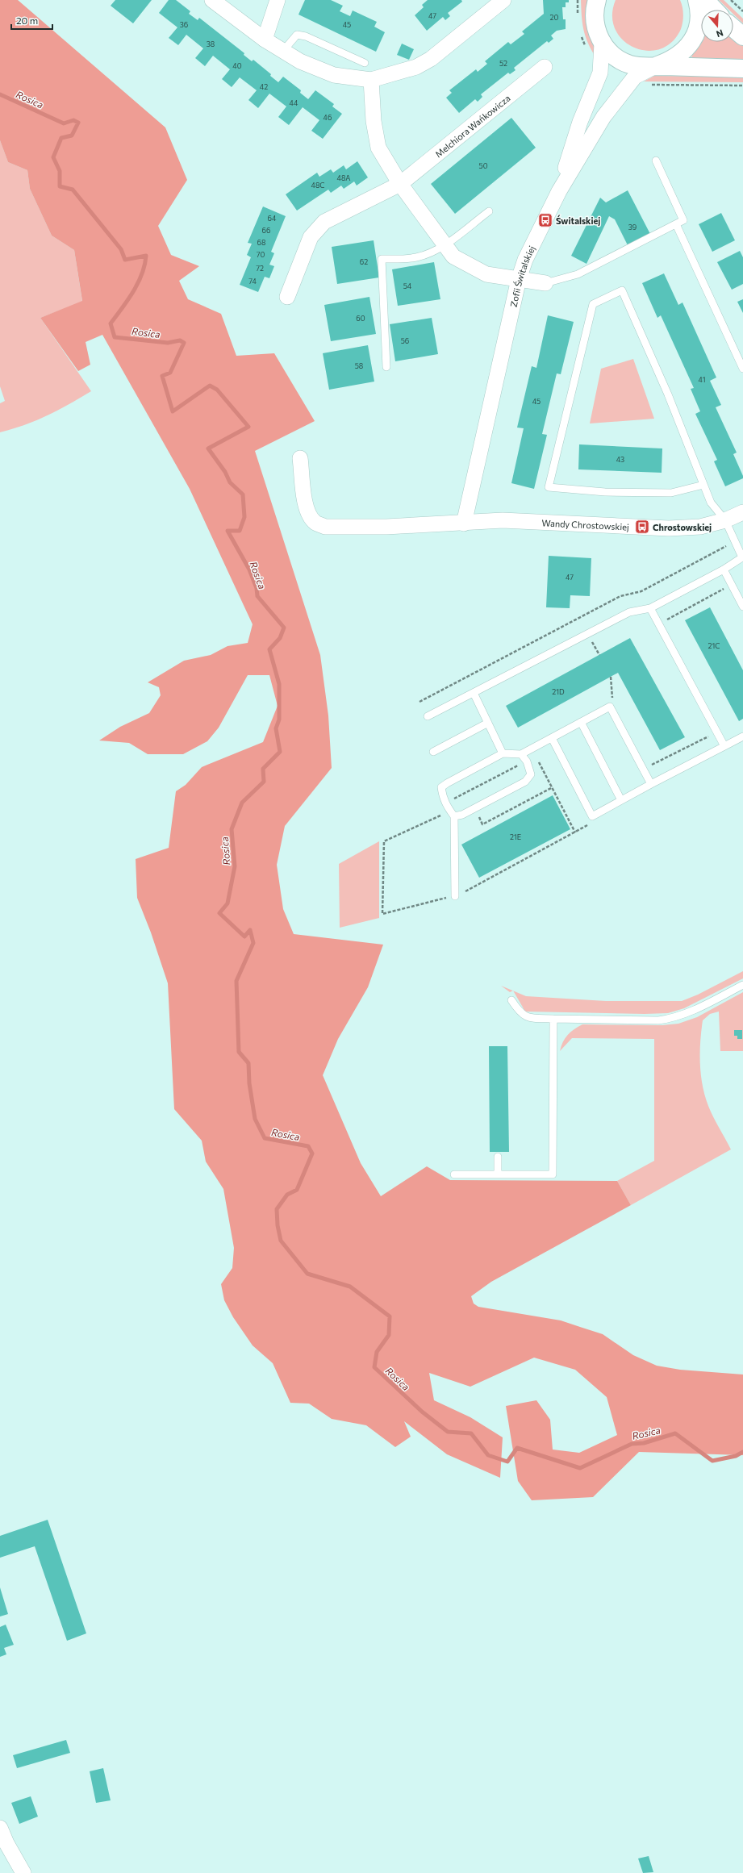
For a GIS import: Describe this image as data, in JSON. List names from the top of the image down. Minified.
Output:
{"streets":{"street":["Melchiora Wańkowicza","Zofii Świtalskiej","Wandy Chrostowskiej"]},"crossings":[["Zofii Świtalskiej","Wandy Chrostowskiej"]],"water":["Rosica"],"places":{"bus stop":["Świtalskiej","Chrostowskiej"]},"house_numbers":["47","20","36","45","38","52","40","42","44","46","50","48A","48C","64","39","66","68","70","62","72","74","54","60","56","58","41","45","43","47","21C","21D","21E"],"scale_bar":"20 m","north":"bottom"}
